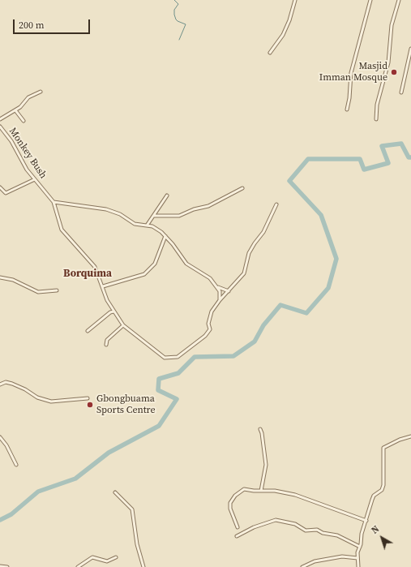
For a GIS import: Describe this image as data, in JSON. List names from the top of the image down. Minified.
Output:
{"streets":{"street":["Monkey Bush"]},"districts":["Borquima"],"places":["Masjid Imman Mosque","Gbongbuama Sports Centre"],"scale_bar":"200 m","north":"top left"}
